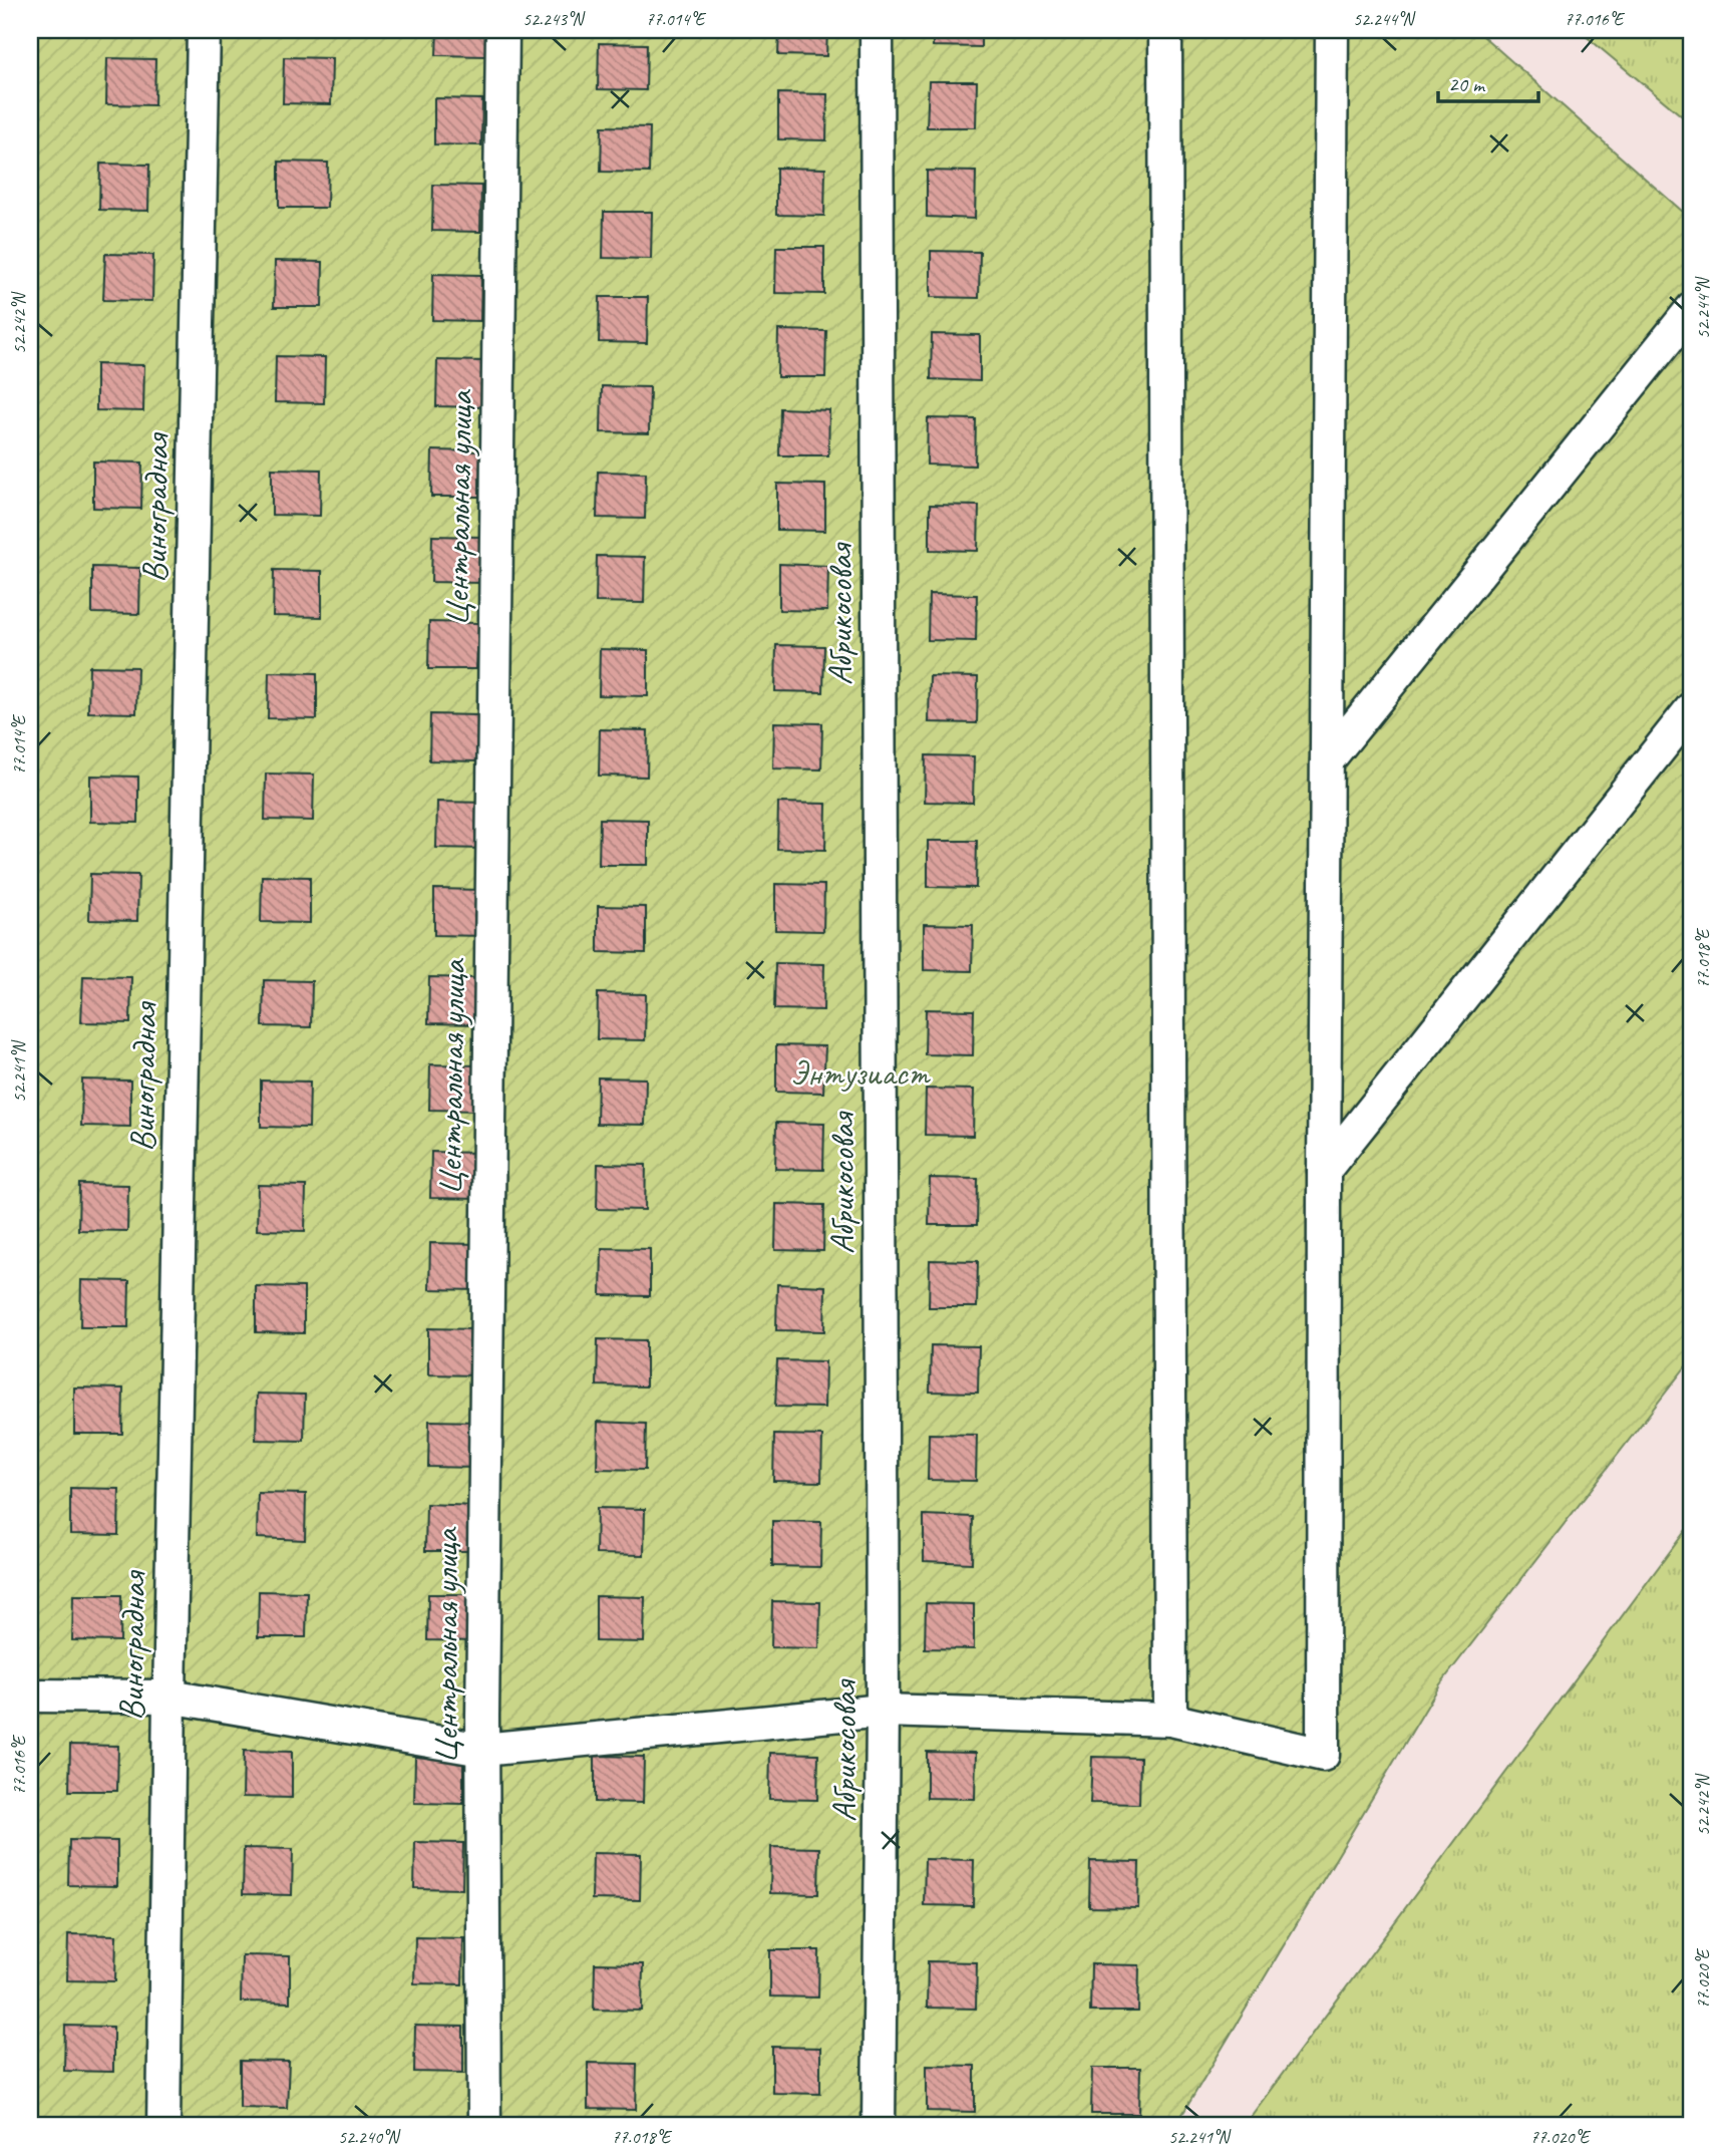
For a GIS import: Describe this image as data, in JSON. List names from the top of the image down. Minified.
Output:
{"streets":{"street":["Виноградная","Центральная улица","Абрикосовая"]},"parks":["Энтузиаст"],"scale_bar":"20 m","coordinates":["52.243°N","77.014°E","52.244°N","77.016°E","52.242°N","77.018°E","52.241°N","77.020°E","52.240°N"]}
